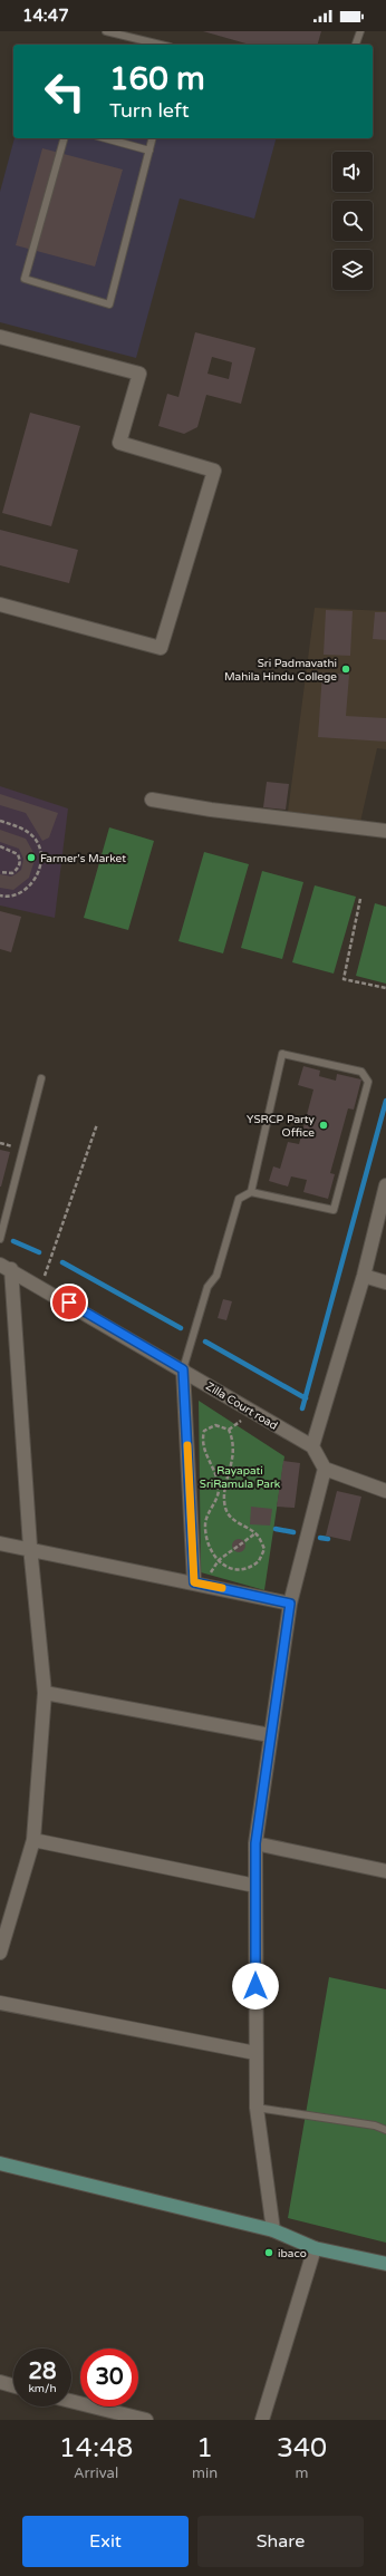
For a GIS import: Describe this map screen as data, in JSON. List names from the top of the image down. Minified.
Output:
{"streets":{"street":["Zilla Court road"]},"parks":["Rayapati SriRamula Park"],"places":["Sri Padmavathi Mahila Hindu College","Farmer's Market","YSRCP Party Office","ibaco"],"page":{"status":"14:47","turn":["160 m","Turn left"],"speed":"28 km/h","limit":"30","eta":["14:48","Arrival","1","min","340","m"],"buttons":["Exit","Share"]}}
